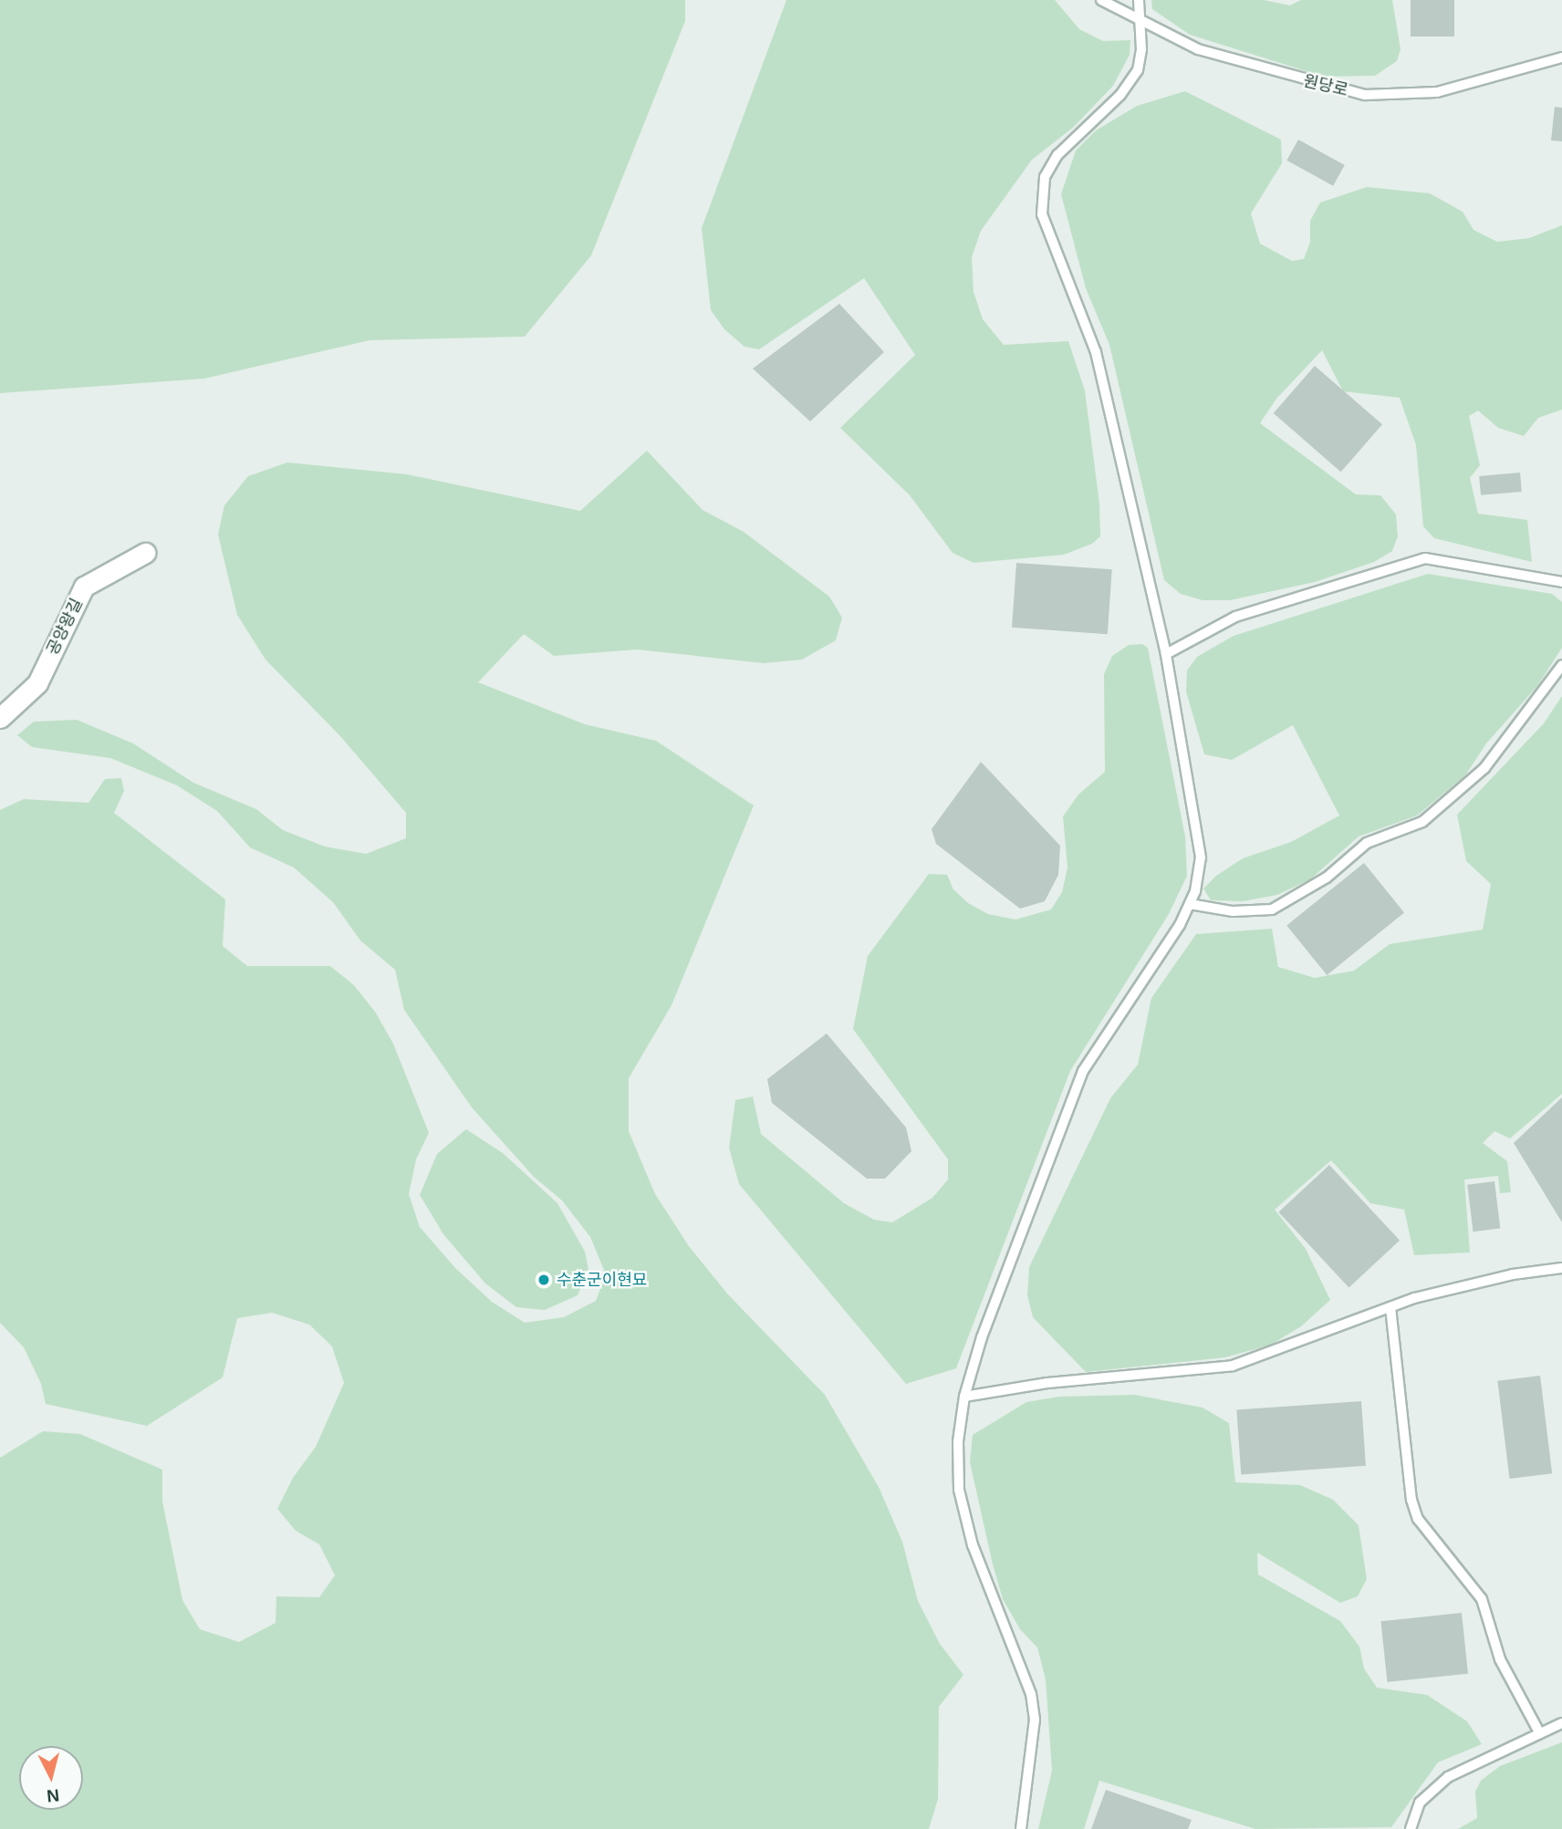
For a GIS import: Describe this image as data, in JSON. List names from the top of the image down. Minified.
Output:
{"streets":{"street":["공양왕길"],"lane":["원당로"]},"places":["수춘군이현묘"],"north":"bottom"}
